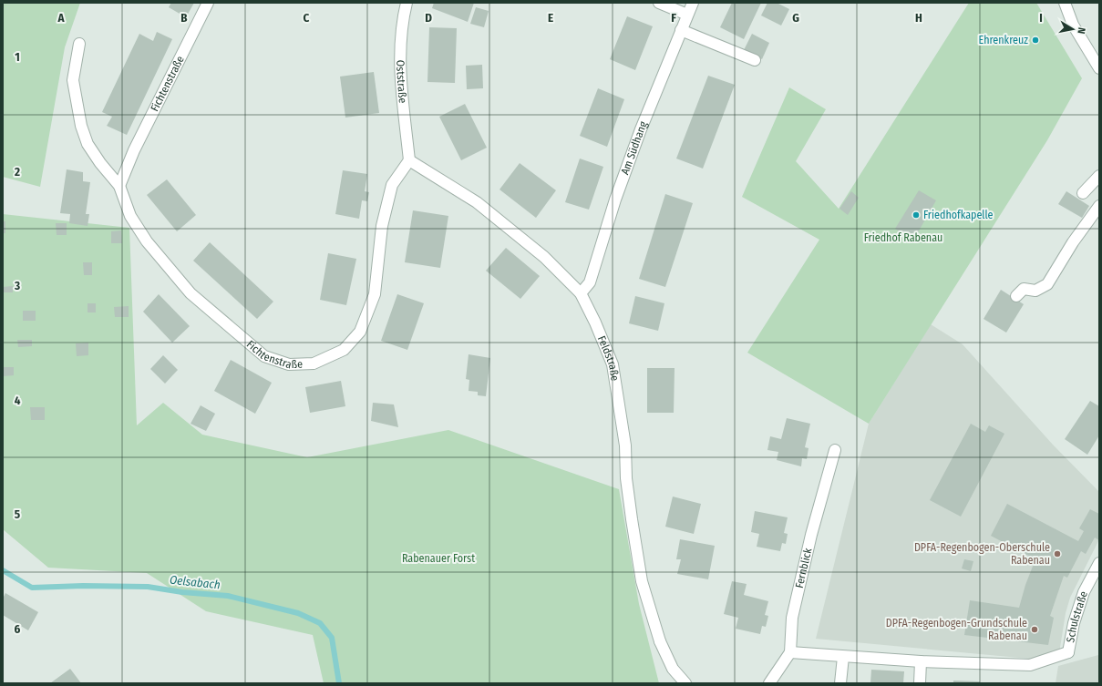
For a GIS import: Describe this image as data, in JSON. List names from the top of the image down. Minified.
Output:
{"streets":{"street":["Oststraße","Fichtenstraße","Am Südhang","Feldstraße","Fernblick","Schulstraße"]},"crossings":[["Oststraße","Fichtenstraße"],["Oststraße","Feldstraße"],["Fichtenstraße","Feldstraße"],["Am Südhang","Feldstraße"]],"water":["Oelsabach"],"parks":["Friedhof Rabenau","Rabenauer Forst"],"places":["Ehrenkreuz","Friedhofkapelle","DPFA-Regenbogen-Oberschule Rabenau","DPFA-Regenbogen-Grundschule Rabenau"],"north":"right","grid":{"columns":["A","B","C","D","E","F","G","H","I"],"rows":["1","2","3","4","5","6"]}}
